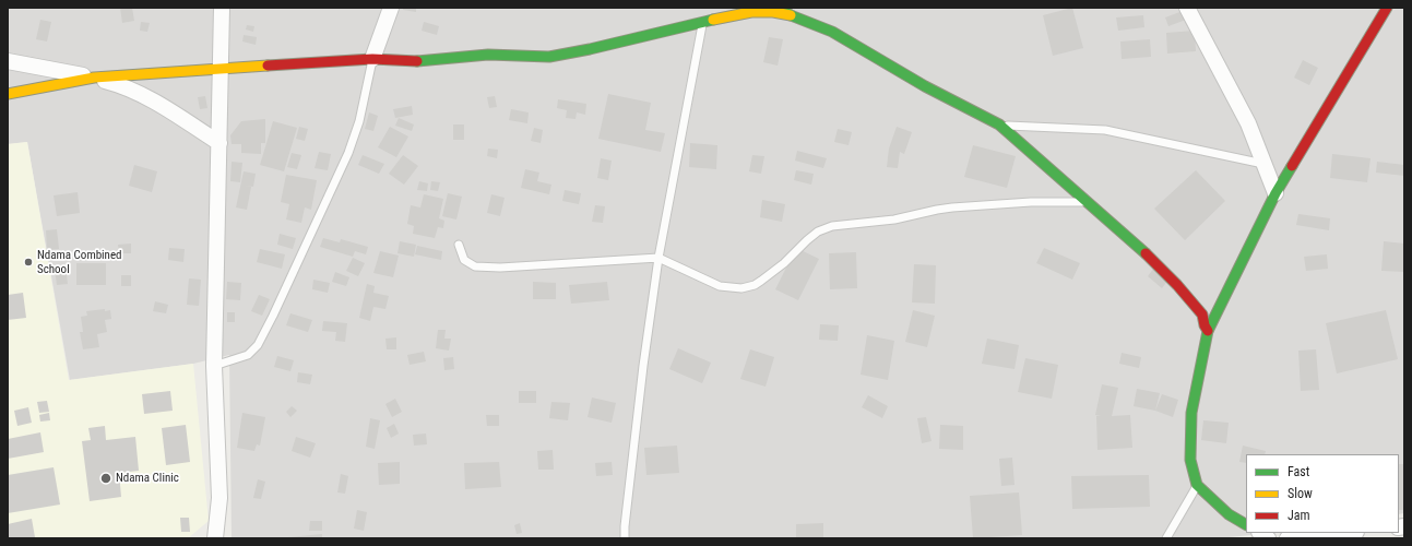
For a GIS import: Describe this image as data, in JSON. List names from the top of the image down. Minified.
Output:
{"places":["Ndama Combined School","Ndama Clinic"],"legend":["Fast","Slow","Jam"]}
